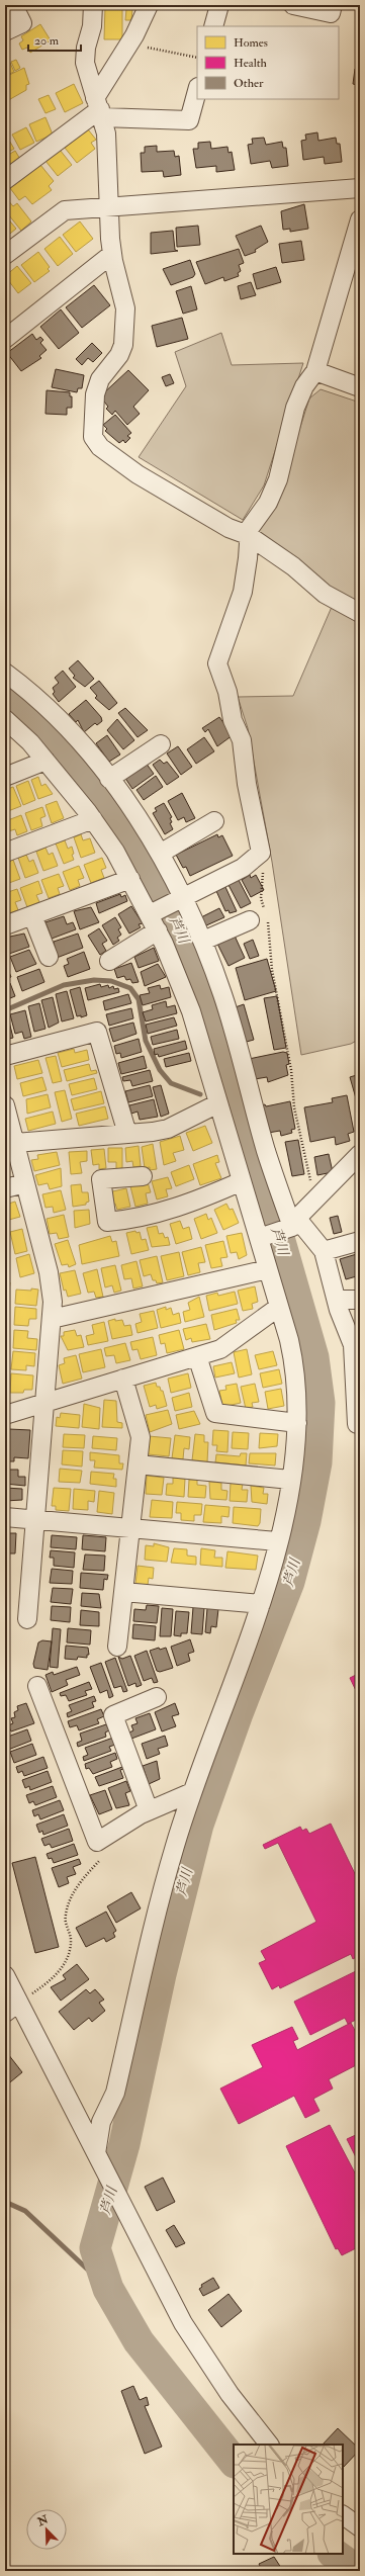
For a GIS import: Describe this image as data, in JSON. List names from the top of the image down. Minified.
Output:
{"water":["芦川"],"legend":["Homes","Health","Other"],"scale_bar":"20 m","north":"top left"}
